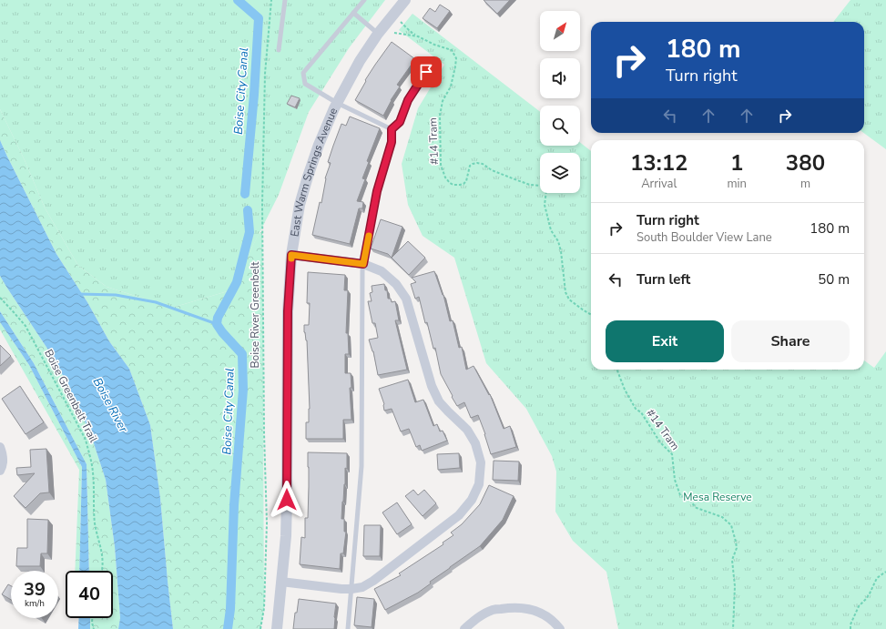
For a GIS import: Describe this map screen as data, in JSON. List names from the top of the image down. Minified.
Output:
{"streets":{"street":["East Warm Springs Avenue"],"path":["#14 Tram","Boise River Greenbelt","Boise Greenbelt Trail"]},"crossings":[["#14 Tram","East Warm Springs Avenue"]],"water":["Boise City Canal","Boise River"],"parks":["Mesa Reserve"],"north":"top right","page":{"turn":["180 m","Turn right"],"eta":["13:12","Arrival","1","min","380","m"],"list":[{"name":"Turn right","note":"South Boulder View Lane","value":"180 m"},{"name":"Turn left","value":"50 m"}],"buttons":["Exit","Share"],"speed":"39 km/h","limit":"40"}}
